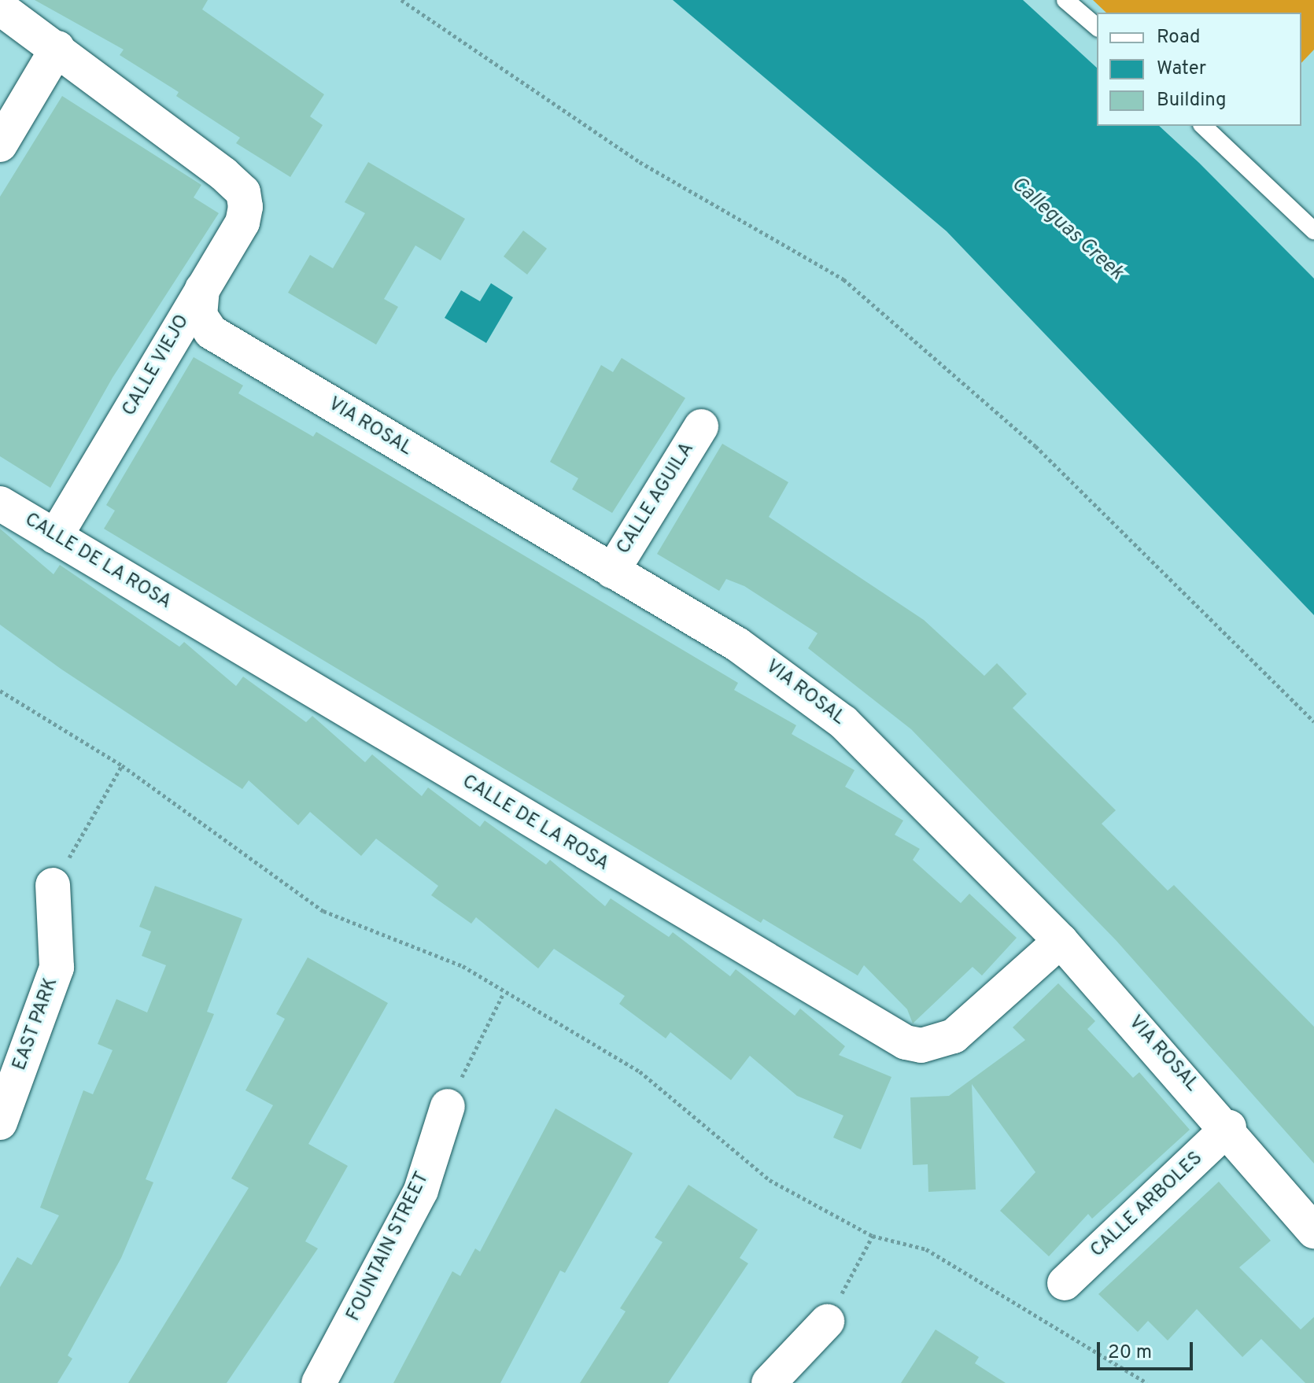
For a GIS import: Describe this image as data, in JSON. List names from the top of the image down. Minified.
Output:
{"streets":{"street":["CALLE VIEJO","VIA ROSAL","CALLE AGUILA","CALLE DE LA ROSA","EAST PARK","CALLE ARBOLES","FOUNTAIN STREET"]},"crossings":[["CALLE VIEJO","VIA ROSAL"],["CALLE VIEJO","CALLE DE LA ROSA"],["VIA ROSAL","CALLE AGUILA"],["VIA ROSAL","CALLE DE LA ROSA"],["VIA ROSAL","CALLE ARBOLES"]],"water":["Calleguas Creek"],"legend":["Road","Water","Building"],"scale_bar":"20 m"}
